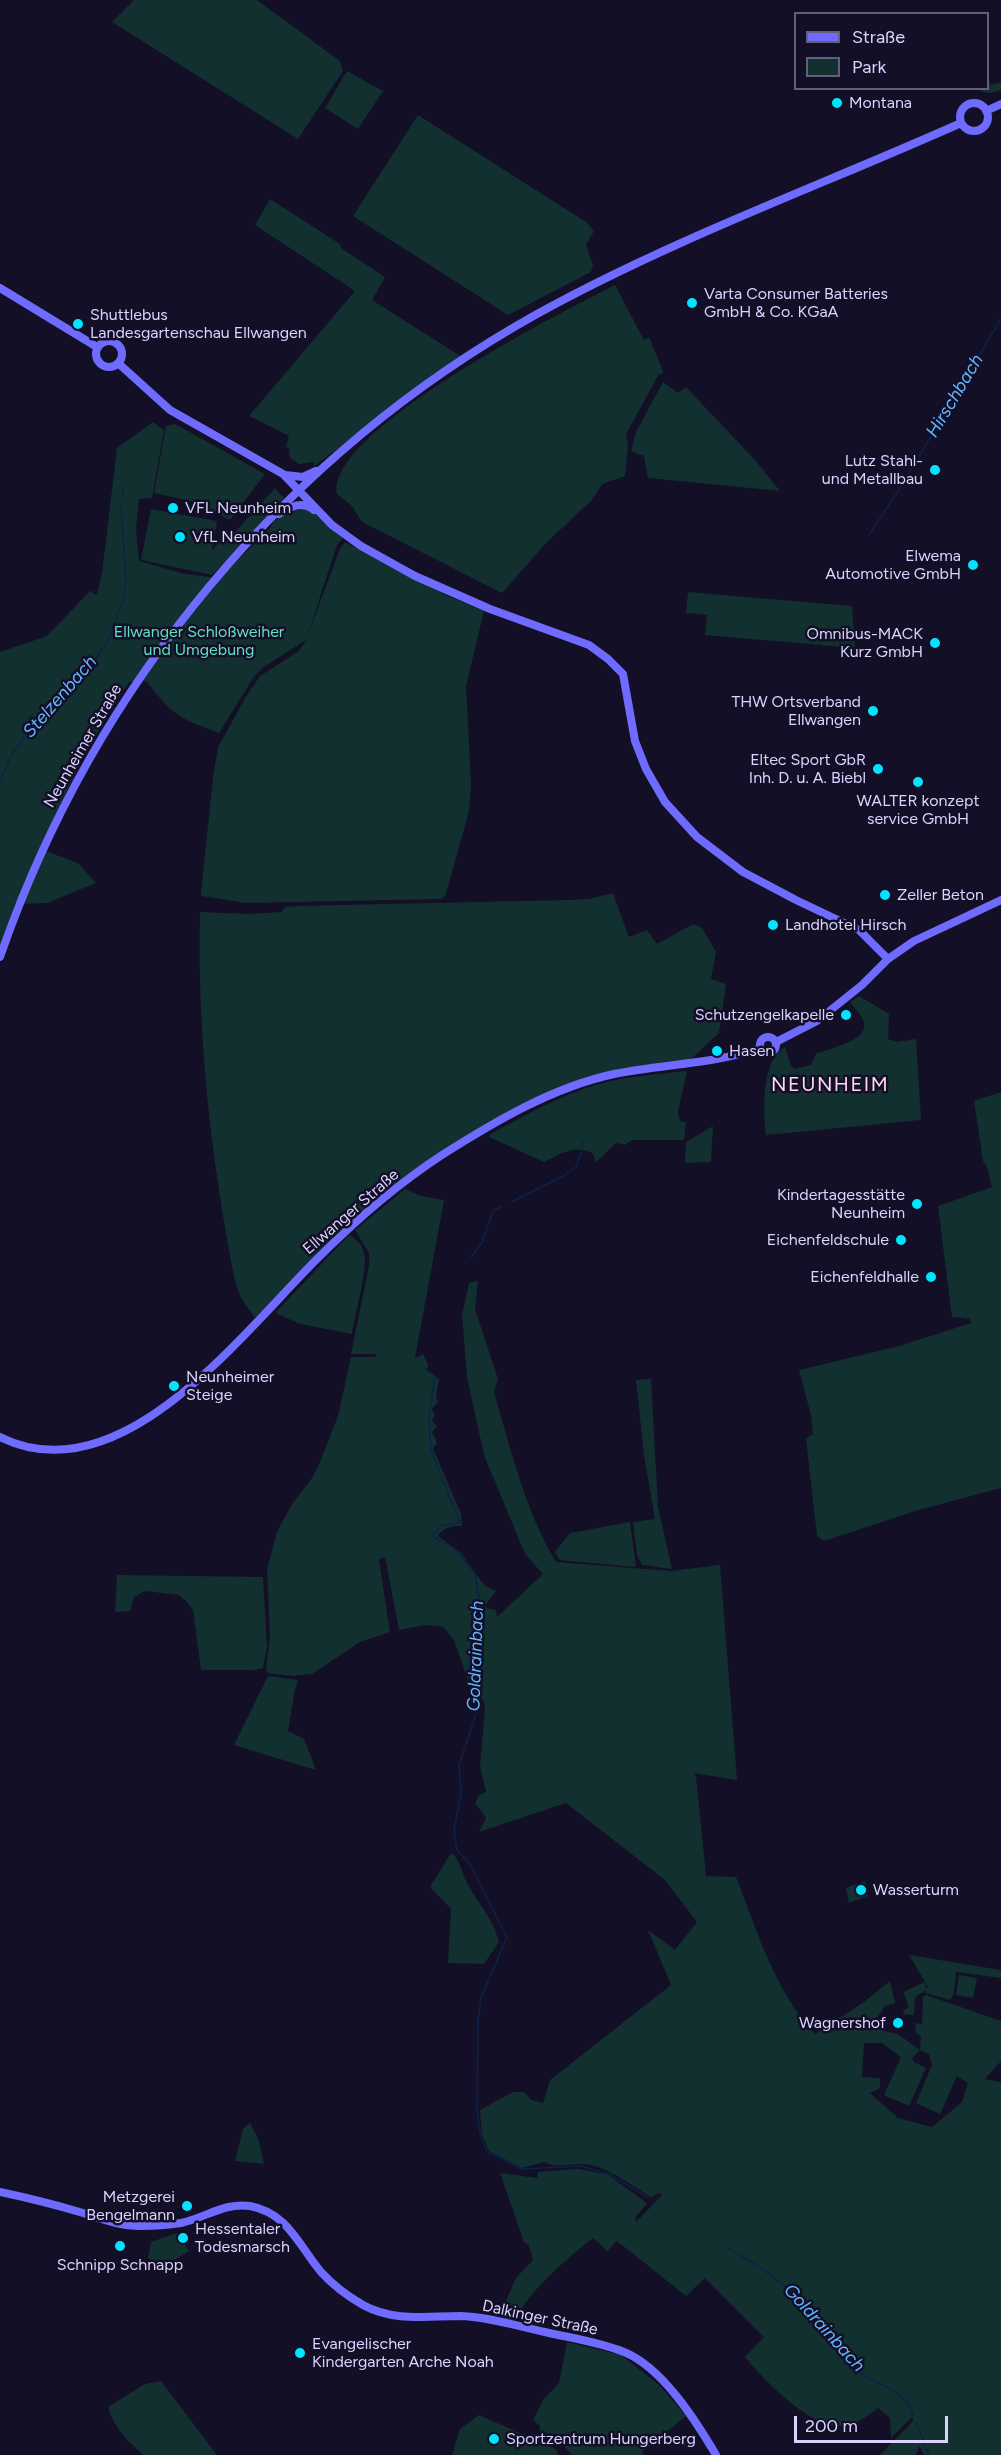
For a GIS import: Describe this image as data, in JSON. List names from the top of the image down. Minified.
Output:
{"streets":{"street":["Neunheimer Straße","Ellwanger Straße","Dalkinger Straße"]},"districts":["NEUNHEIM"],"water":["Hirschbach","Stelzenbach","Goldrainbach"],"parks":["Ellwanger Schloßweiher und Umgebung"],"places":["Montana","Varta Consumer Batteries GmbH & Co. KGaA","Shuttlebus Landesgartenschau Ellwangen","Lutz Stahl- und Metallbau","VFL Neunheim","VfL Neunheim","Elwema Automotive GmbH","Omnibus-MACK Kurz GmbH","THW Ortsverband Ellwangen","Eltec Sport GbR Inh. D. u. A. Biebl","WALTER konzept service GmbH","Zeller Beton","Landhotel Hirsch","Schutzengelkapelle","Hasen","Kindertagesstätte Neunheim","Eichenfeldschule","Eichenfeldhalle","Neunheimer Steige","Wasserturm","Wagnershof","Metzgerei Bengelmann","Hessentaler Todesmarsch","Schnipp Schnapp","Evangelischer Kindergarten Arche Noah","Sportzentrum Hungerberg"],"legend":["Straße","Park"],"scale_bar":"200 m"}
